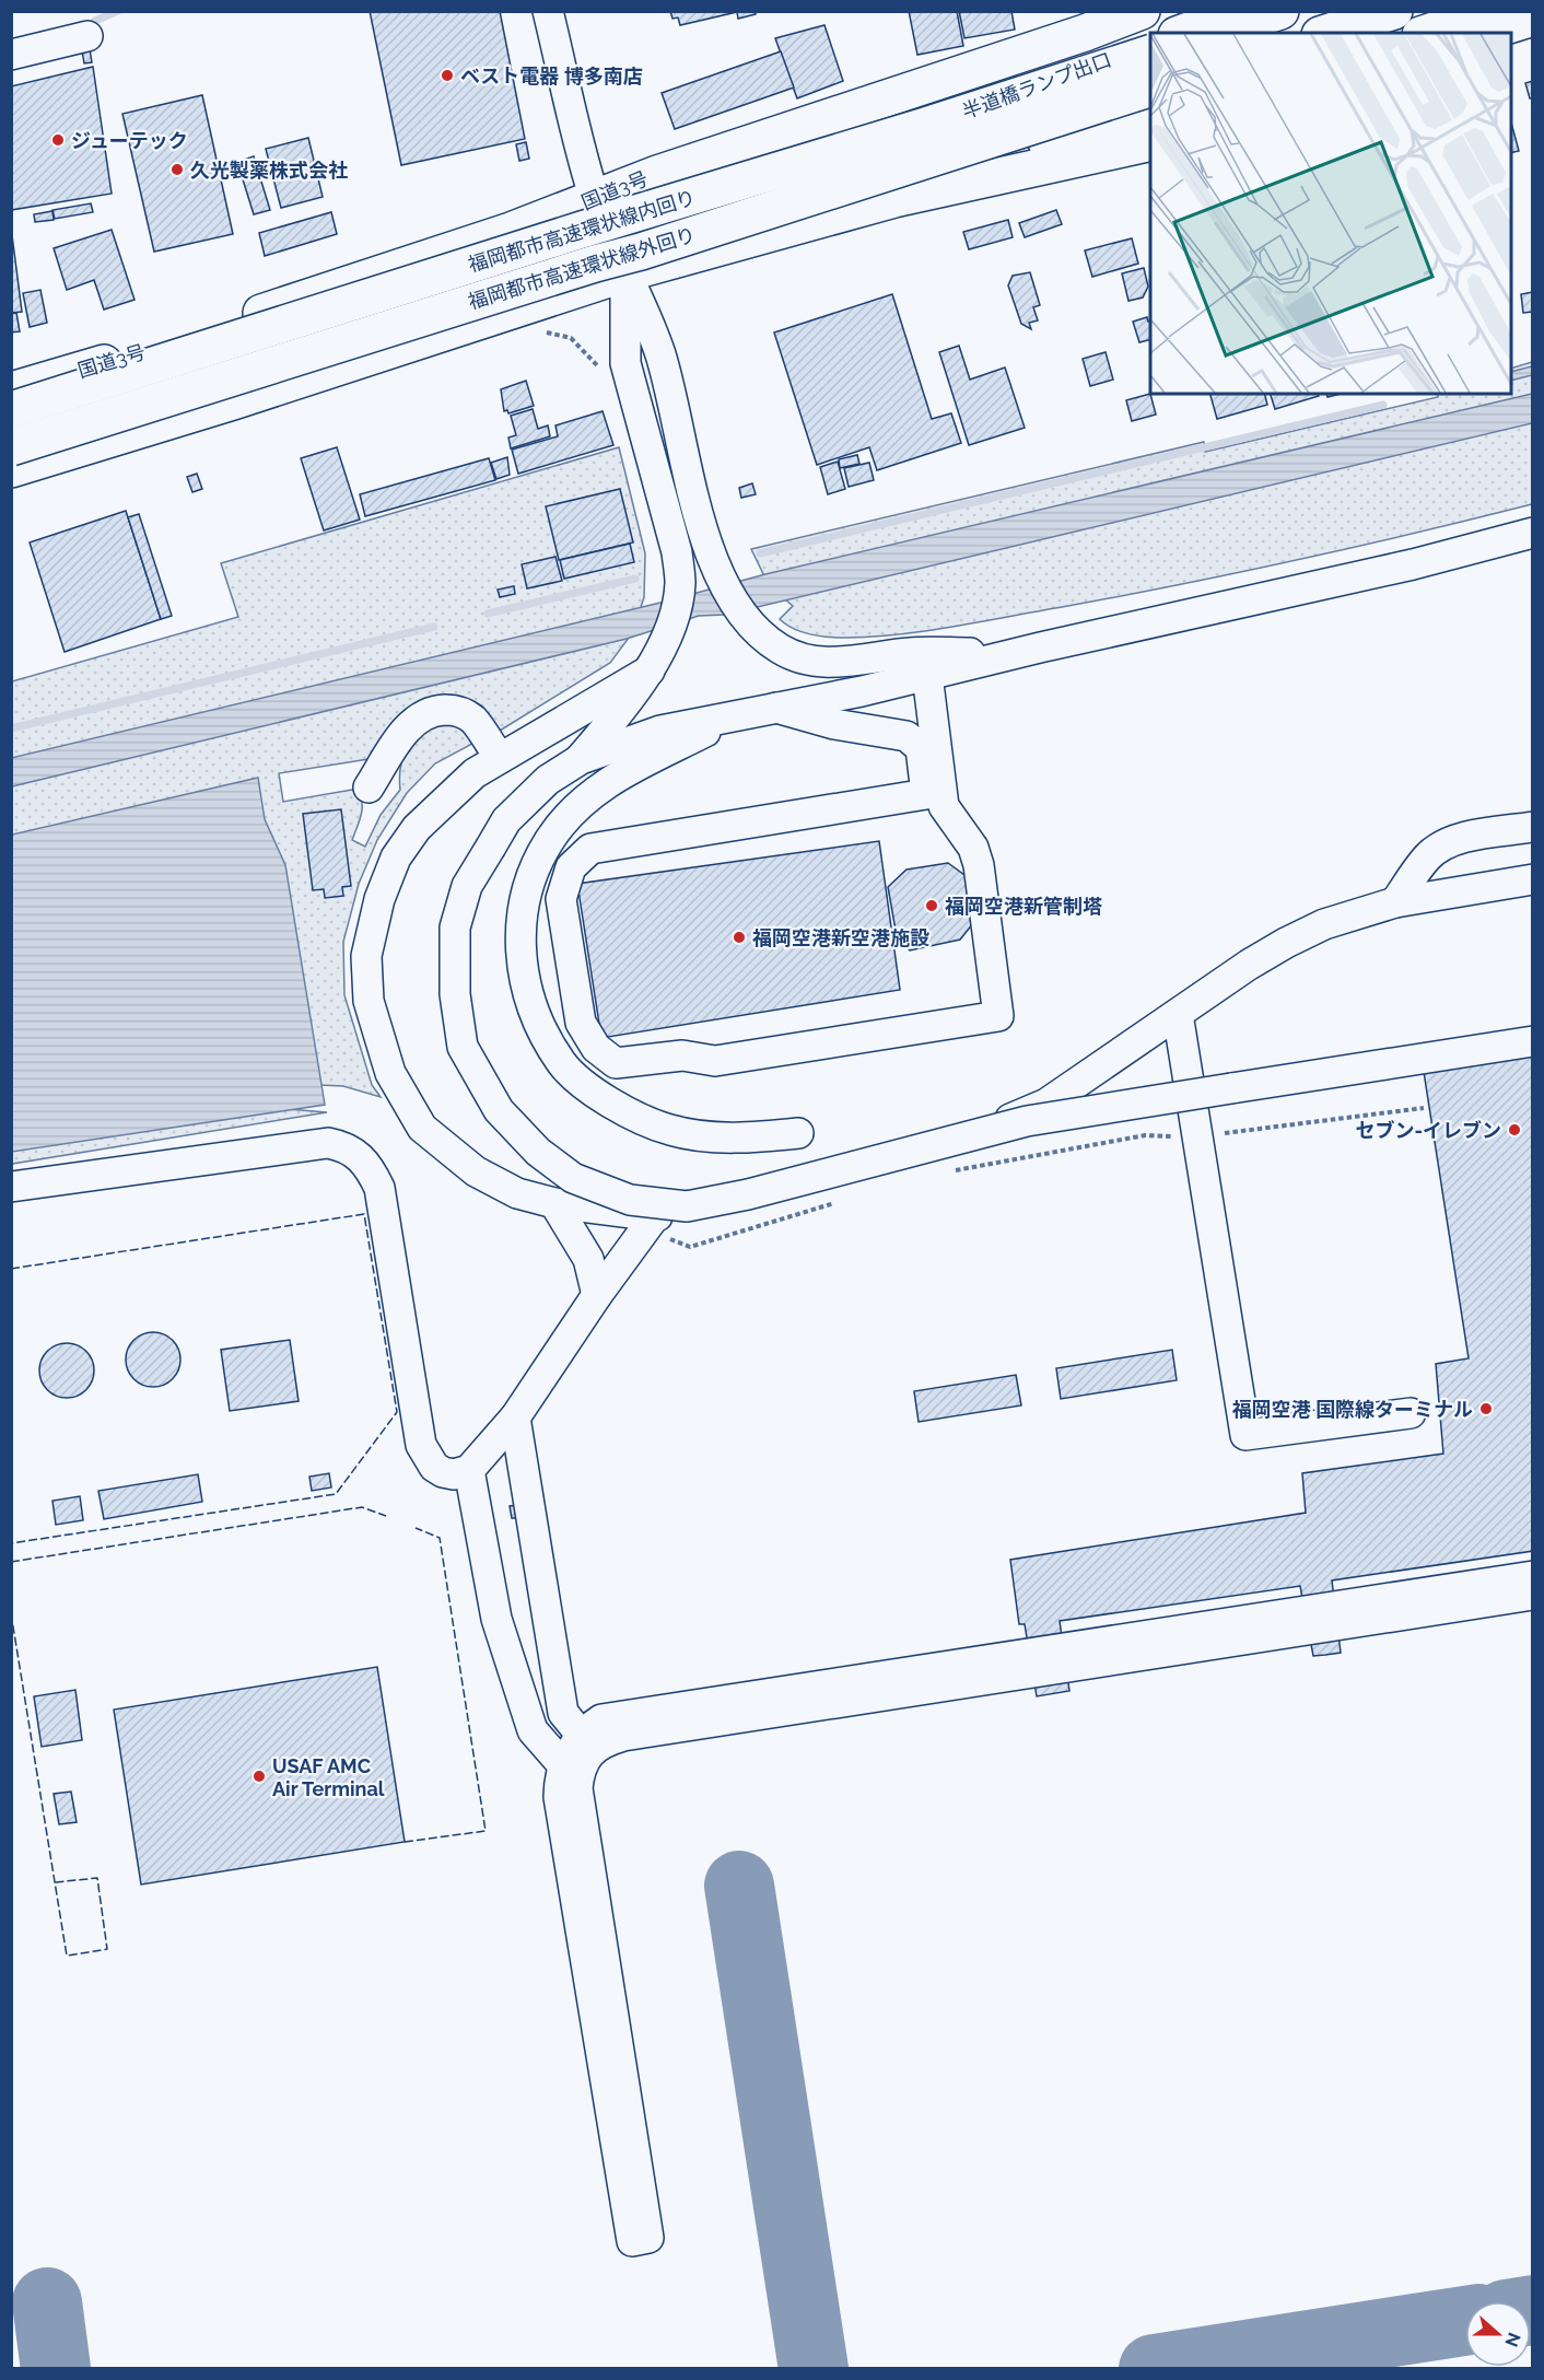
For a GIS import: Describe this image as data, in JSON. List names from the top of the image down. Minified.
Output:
{"streets":{"highway":["半道橋ランプ出口","国道3号","福岡都市高速環状線内回り","福岡都市高速環状線外回り"]},"crossings":[["半道橋ランプ出口","福岡都市高速環状線内回り"]],"places":["ベスト電器 博多南店","ジューテック","久光製薬株式会社","福岡空港新管制塔","福岡空港新空港施設","セブン-イレブン","福岡空港 国際線ターミナル","USAF AMC Air Terminal"],"north":"right"}
